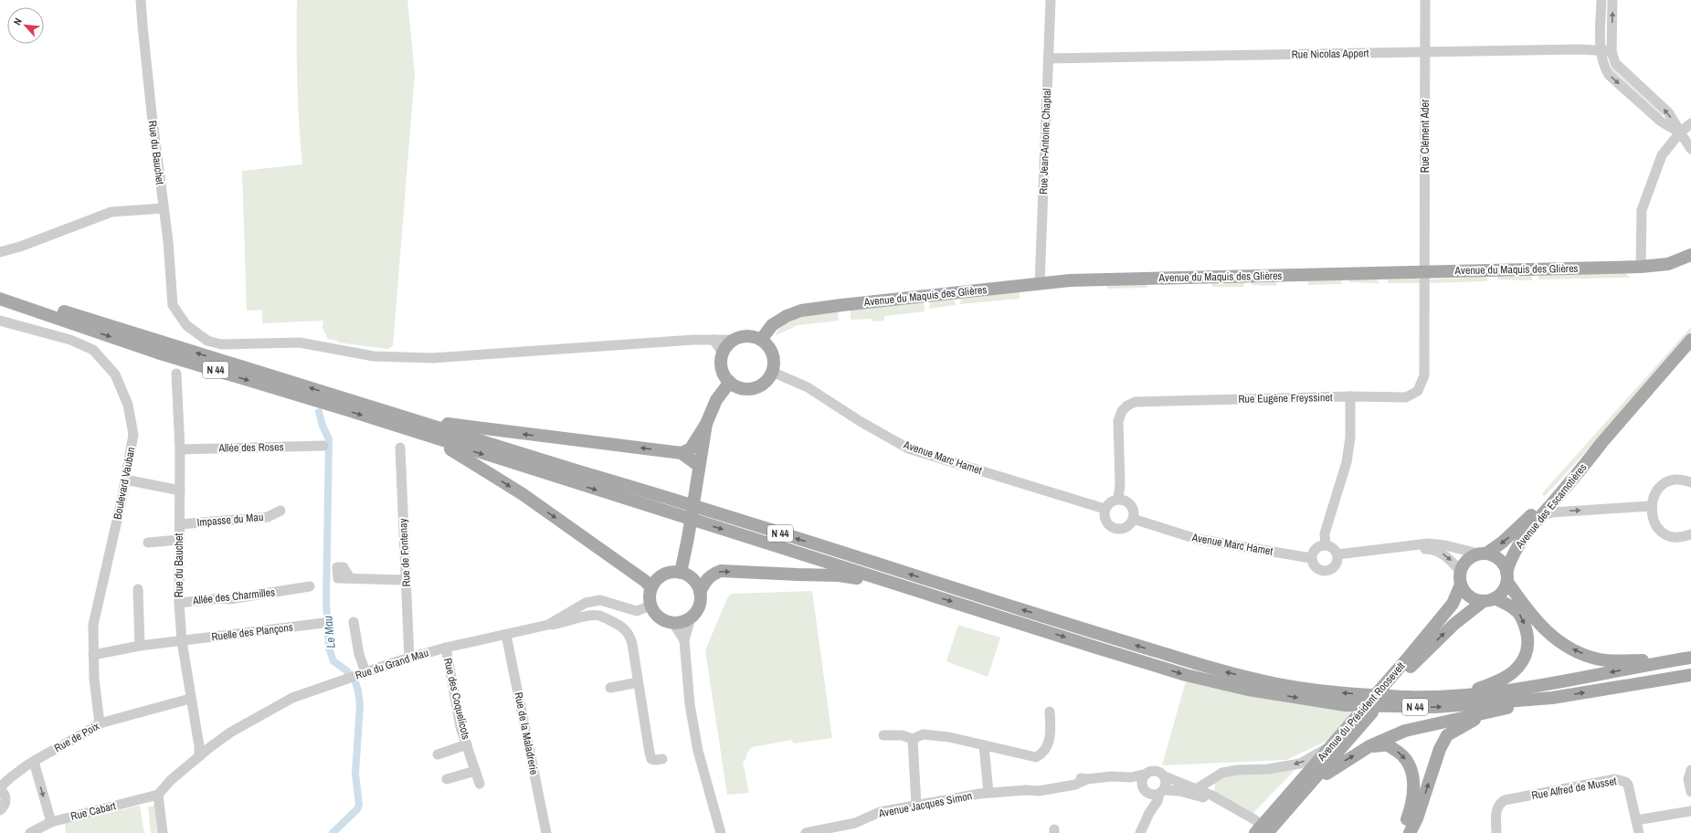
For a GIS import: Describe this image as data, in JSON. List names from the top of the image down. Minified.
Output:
{"streets":{"main road":["Avenue du Maquis des Glières","N 44","Avenue des Escarnotières","Avenue du Président Roosevelt"],"street":["Rue Nicolas Appert","Rue Clément Ader","Rue Jean-Antoine Chaptal","Rue du Bauchet","Rue Eugène Freyssinet","Allée des Roses","Avenue Marc Hamet","Boulevard Vauban","Impasse du Mau","Rue de Fontenay","Allée des Charmilles","Ruelle des Plançons","Rue du Grand Mau","Rue des Coquelicots","Rue de la Maladrerie","Rue de Poix","Rue Alfred de Musset","Avenue Jacques Simon","Rue Cabart"]},"crossings":[["Rue Nicolas Appert","Rue Clément Ader"],["Rue Nicolas Appert","Rue Jean-Antoine Chaptal"],["Rue Clément Ader","Avenue du Maquis des Glières"],["Rue Clément Ader","Rue Eugène Freyssinet"],["Rue Jean-Antoine Chaptal","Avenue du Maquis des Glières"],["Rue du Bauchet","Allée des Roses"],["Rue du Bauchet","Impasse du Mau"],["Rue du Bauchet","Allée des Charmilles"],["Rue du Bauchet","Ruelle des Plançons"],["Rue du Bauchet","Rue du Grand Mau"],["Rue du Bauchet","Rue de Poix"],["Avenue du Maquis des Glières","Rue Eugène Freyssinet"],["Avenue du Maquis des Glières","Avenue Marc Hamet"],["Rue Eugène Freyssinet","Avenue Marc Hamet"],["Boulevard Vauban","Ruelle des Plançons"],["Boulevard Vauban","Rue de Poix"],["Avenue des Escarnotières","Avenue du Président Roosevelt"],["Rue de Fontenay","Rue du Grand Mau"],["Rue du Grand Mau","Rue des Coquelicots"],["Rue du Grand Mau","Rue de la Maladrerie"],["Rue du Grand Mau","Rue Cabart"]],"water":["Le Mau"],"north":"top left"}
